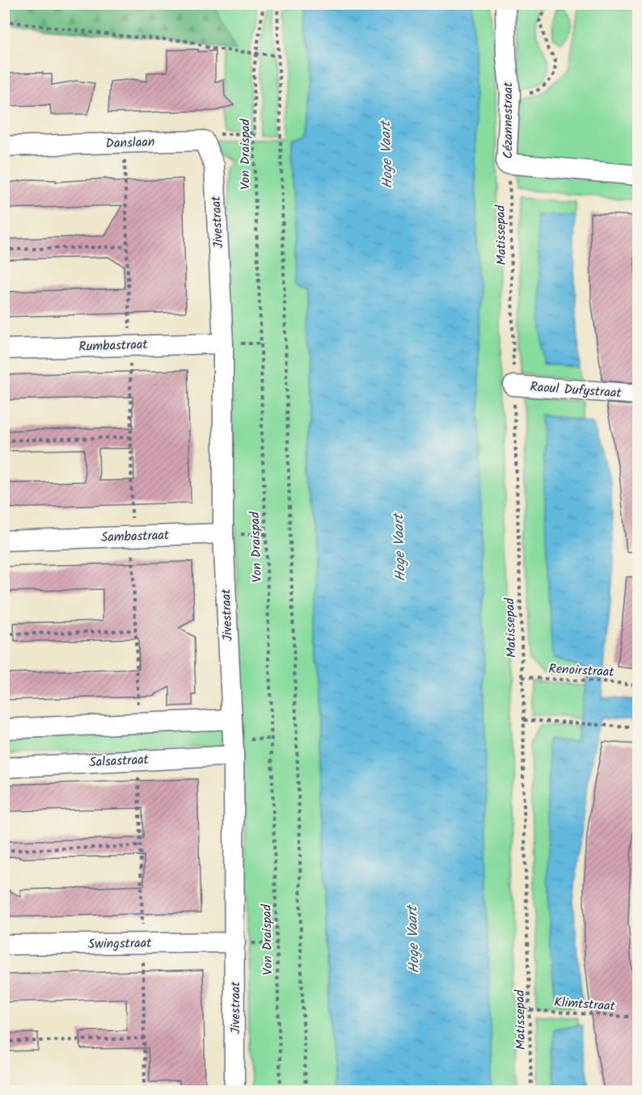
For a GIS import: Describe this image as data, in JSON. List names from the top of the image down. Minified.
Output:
{"streets":{"street":["Cézannestraat","Danslaan","Jivestraat","Rumbastraat","Raoul Dufystraat","Sambastraat","Salsastraat","Swingstraat"],"path":["Von Draispad","Matissepad","Renoirstraat","Klimtstraat"]},"crossings":[["Cézannestraat","Matissepad"],["Danslaan","Jivestraat"],["Jivestraat","Rumbastraat"],["Jivestraat","Sambastraat"],["Jivestraat","Salsastraat"],["Jivestraat","Swingstraat"],["Matissepad","Raoul Dufystraat"],["Matissepad","Renoirstraat"],["Matissepad","Klimtstraat"]],"water":["Hoge Vaart"]}
